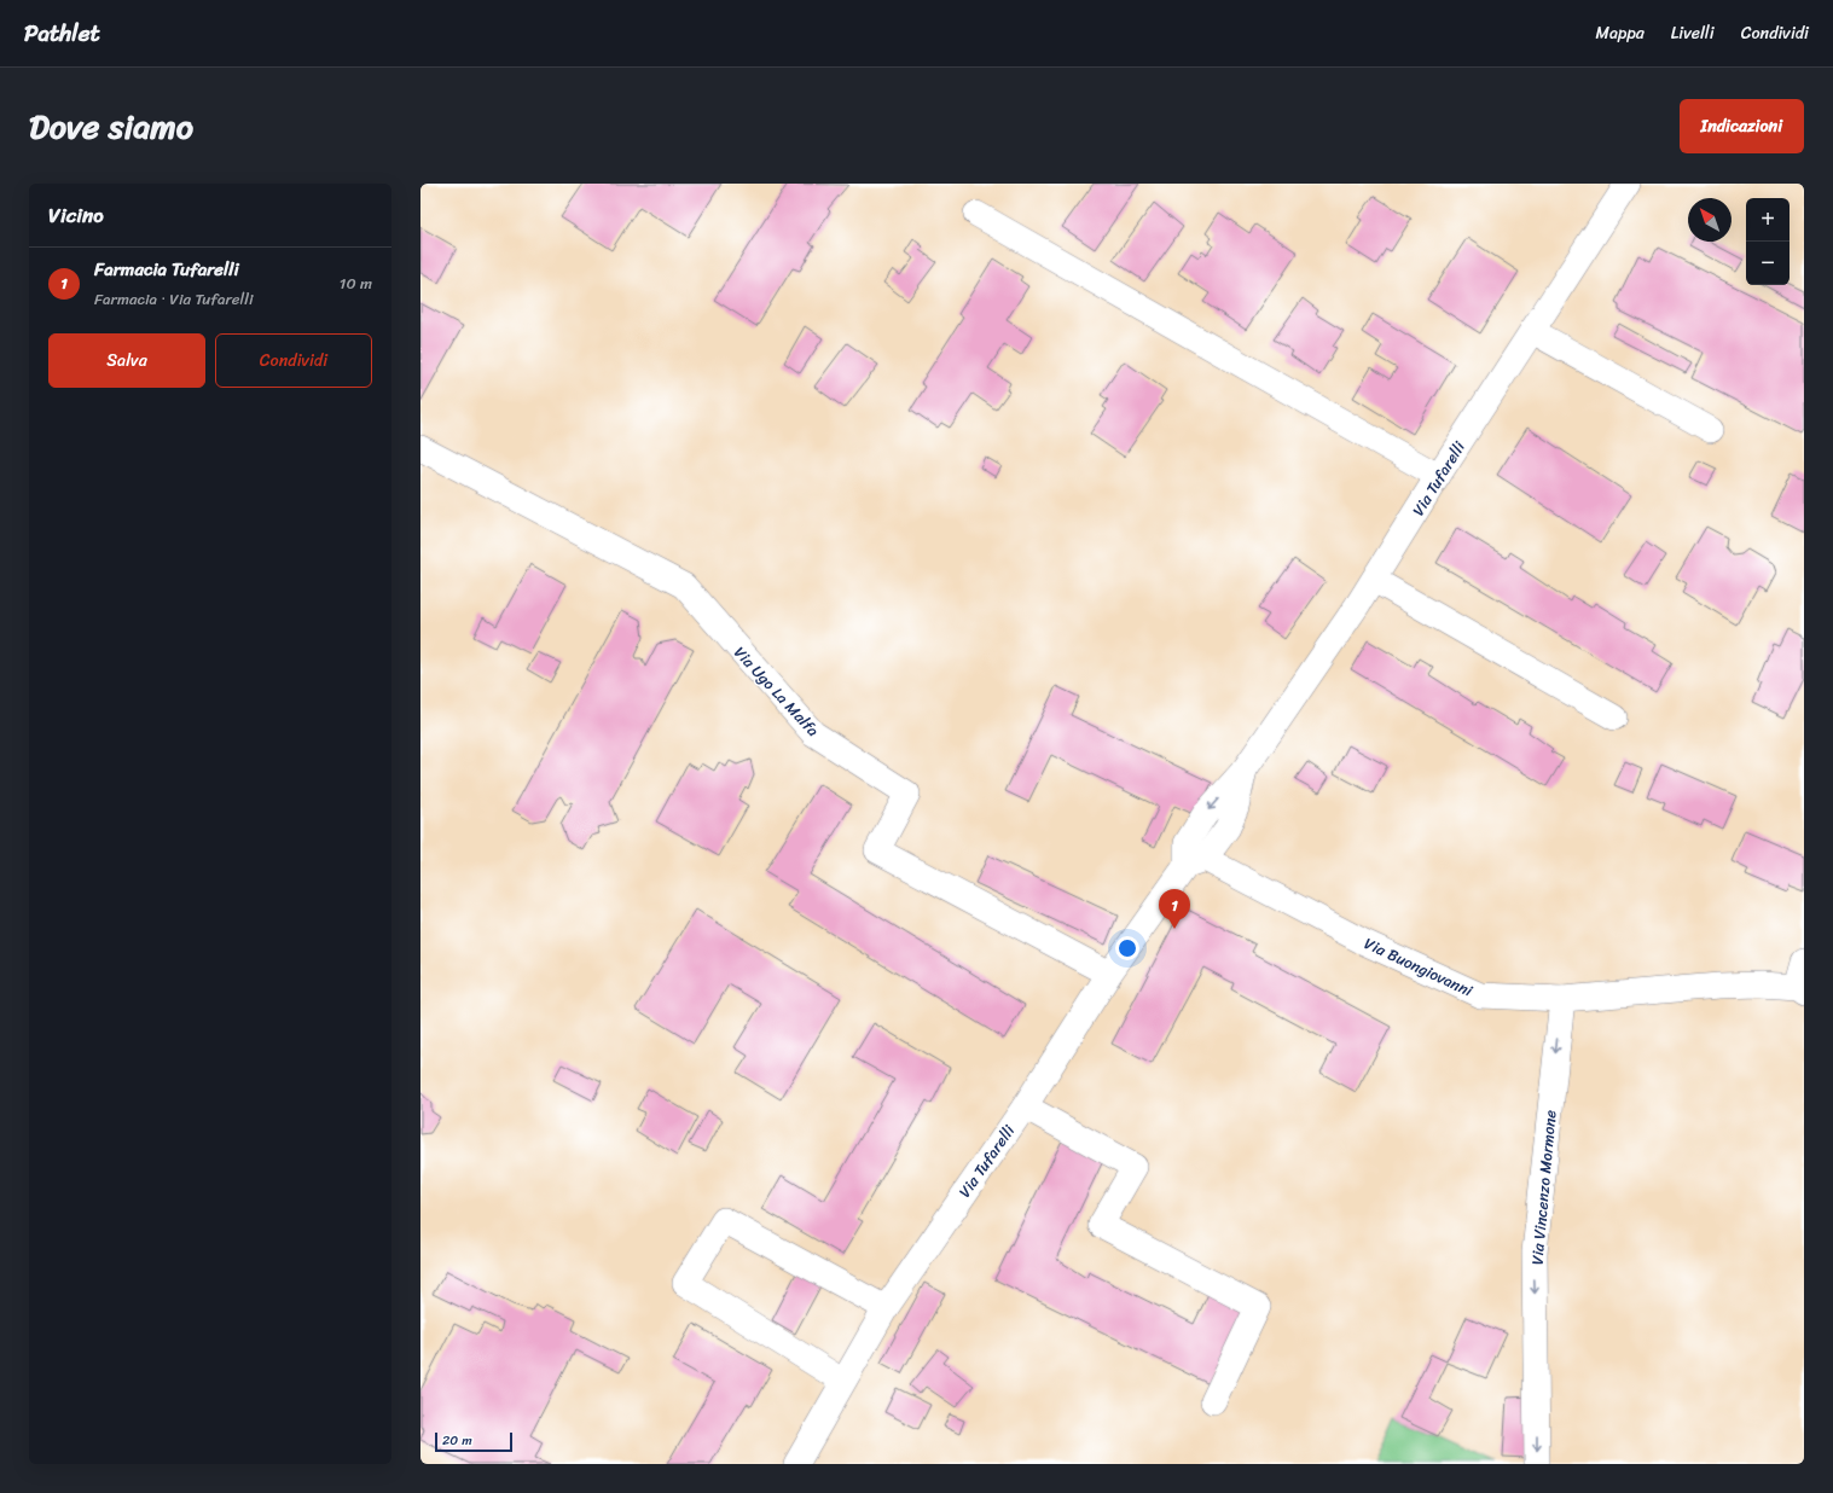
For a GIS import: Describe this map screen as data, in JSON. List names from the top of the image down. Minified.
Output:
{"streets":{"street":["Via Tufarelli","Via Ugo La Malfa","Via Buongiovanni","Via Vincenzo Mormone"]},"crossings":[["Via Tufarelli","Via Ugo La Malfa"],["Via Tufarelli","Via Buongiovanni"],["Via Buongiovanni","Via Vincenzo Mormone"]],"one_way":["Via Vincenzo Mormone"],"scale_bar":"20 m","north":"top left","page":{"header":"Pathlet","nav":["Mappa","Livelli","Condividi"],"title":"Dove siamo","buttons":["Indicazioni",["Salva","Condividi"]],"heading":"Vicino","map_buttons":["+","−"],"list":[{"mark":"1","name":"Farmacia Tufarelli","note":"Farmacia · Via Tufarelli","value":"10 m"}],"pins":"1","scale":"20 m"}}
